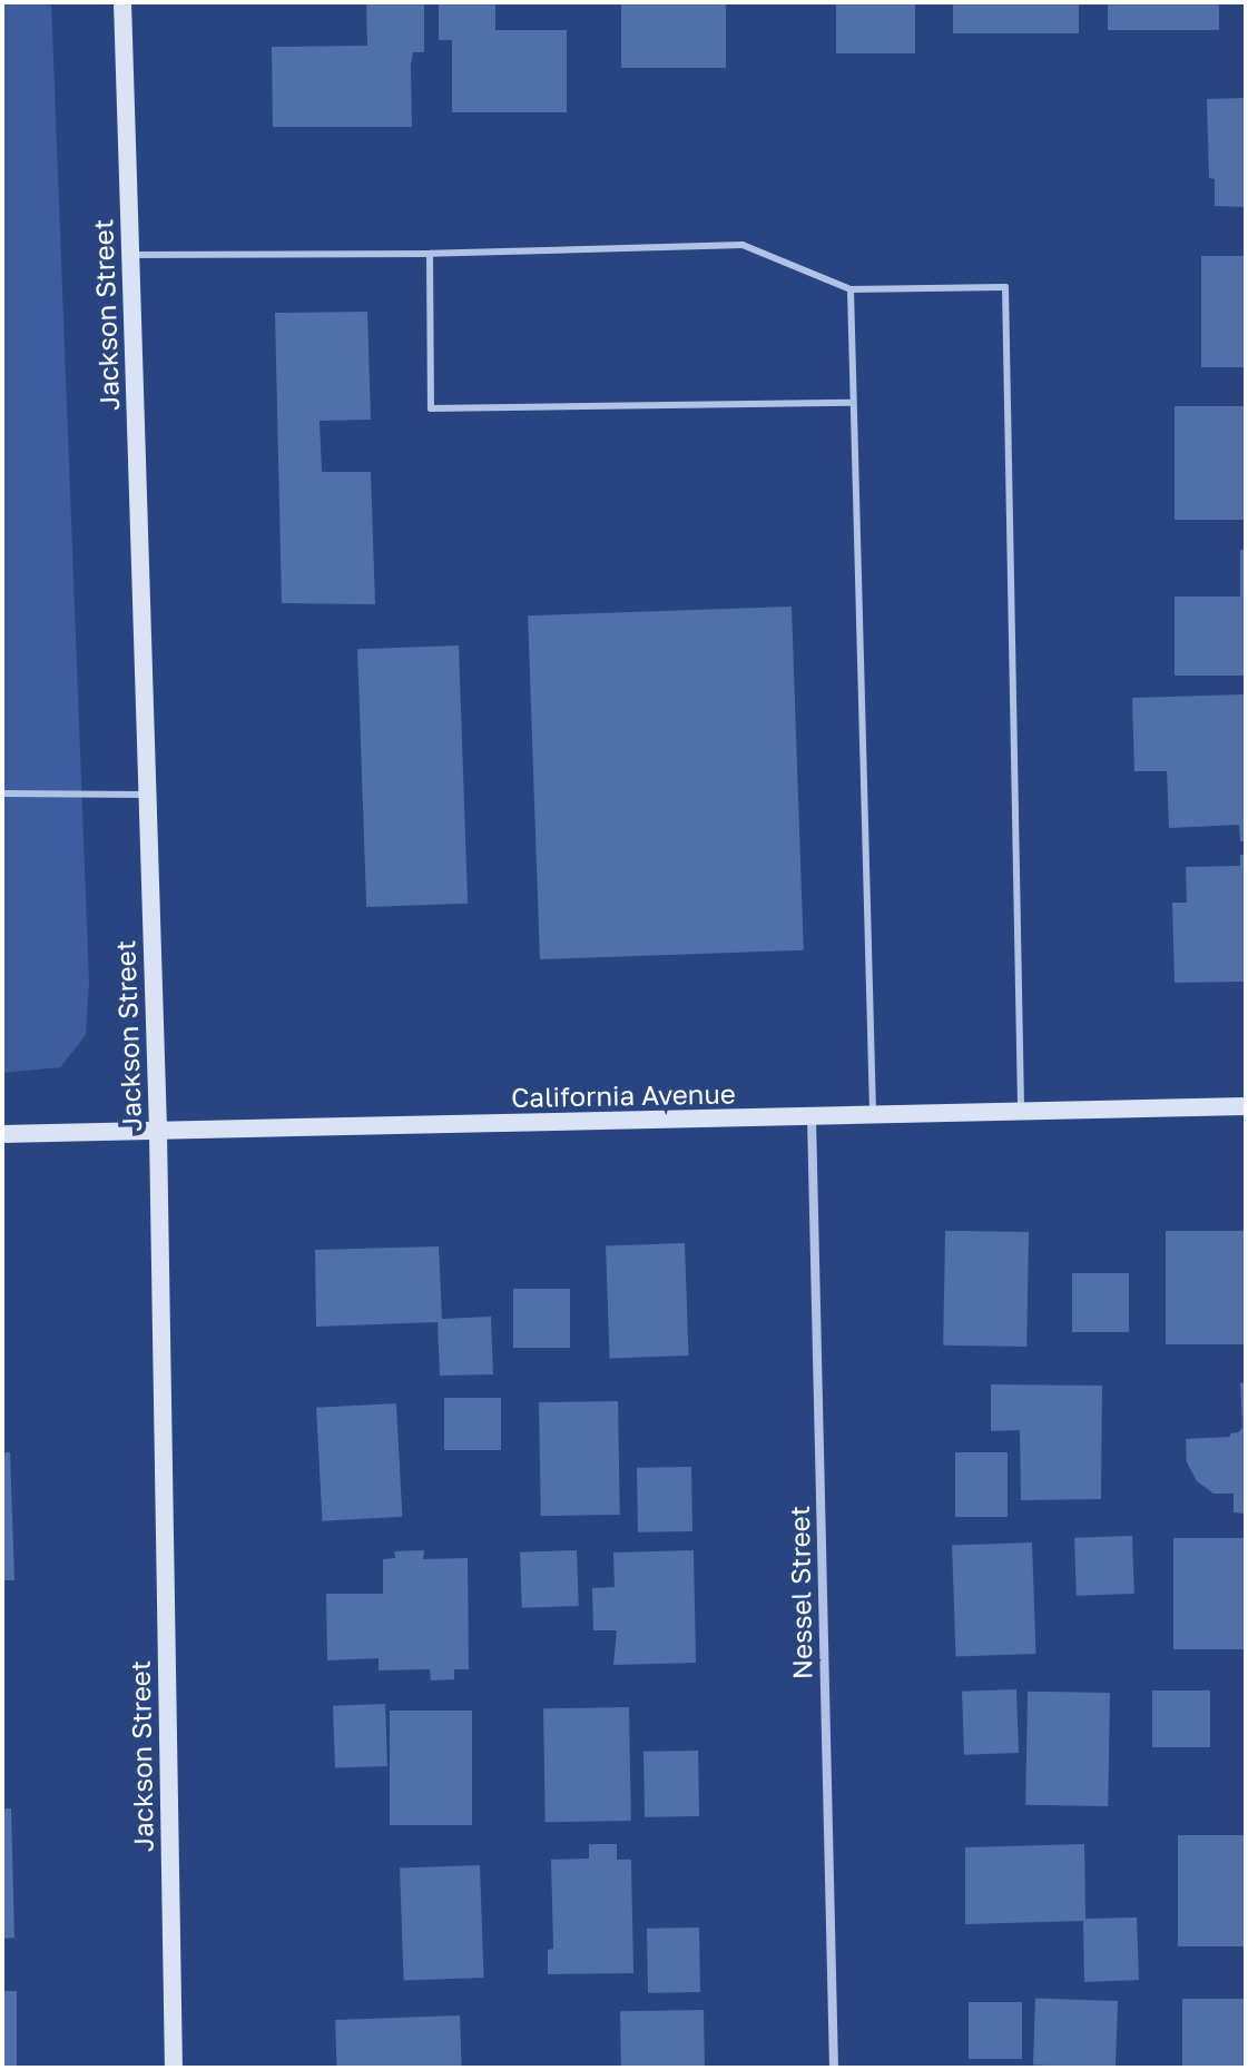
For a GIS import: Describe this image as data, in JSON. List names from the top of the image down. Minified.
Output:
{"streets":{"main road":["Jackson Street","California Avenue"],"street":["Nessel Street"]},"crossings":[["Jackson Street","California Avenue"],["California Avenue","Nessel Street"]]}
